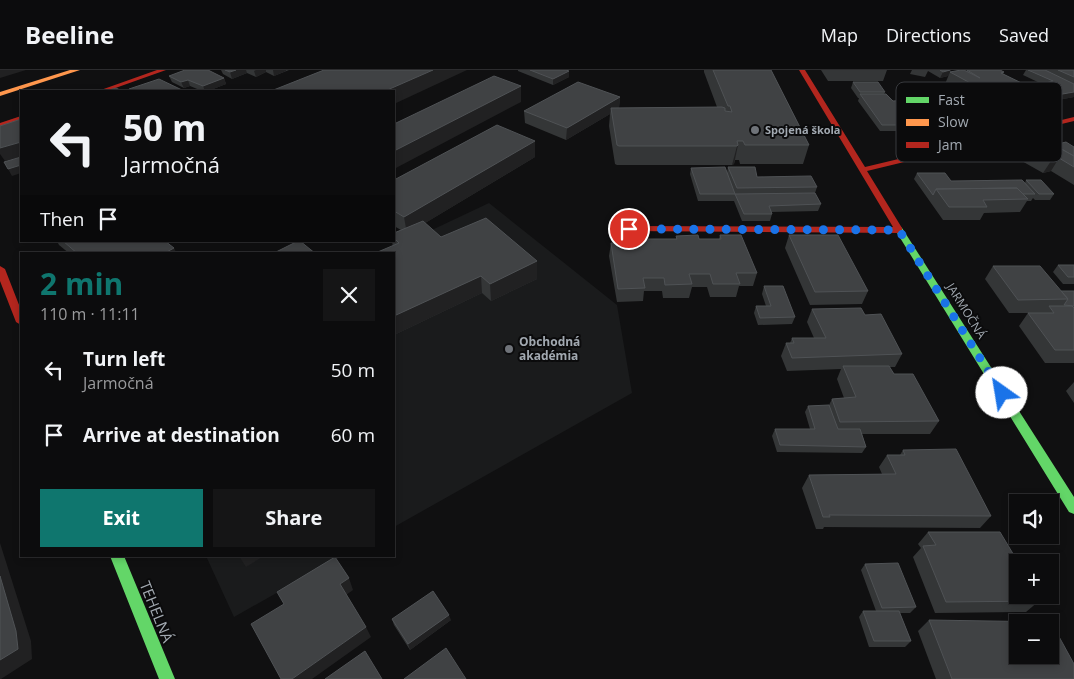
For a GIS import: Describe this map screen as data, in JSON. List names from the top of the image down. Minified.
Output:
{"streets":{"street":["JARMOČNÁ","TEHELNÁ"]},"places":["Spojená škola","Obchodná akadémia"],"legend":["Fast","Slow","Jam"],"page":{"header":"Beeline","nav":["Map","Directions","Saved"],"turn":["50 m","Jarmočná"],"then":"Then","heading":["2 min","110 m · 11:11"],"list":[{"name":"Turn left","note":"Jarmočná","value":"50 m"},{"name":"Arrive at destination","value":"60 m"}],"buttons":["Exit","Share"],"map_buttons":["+","−"]}}
